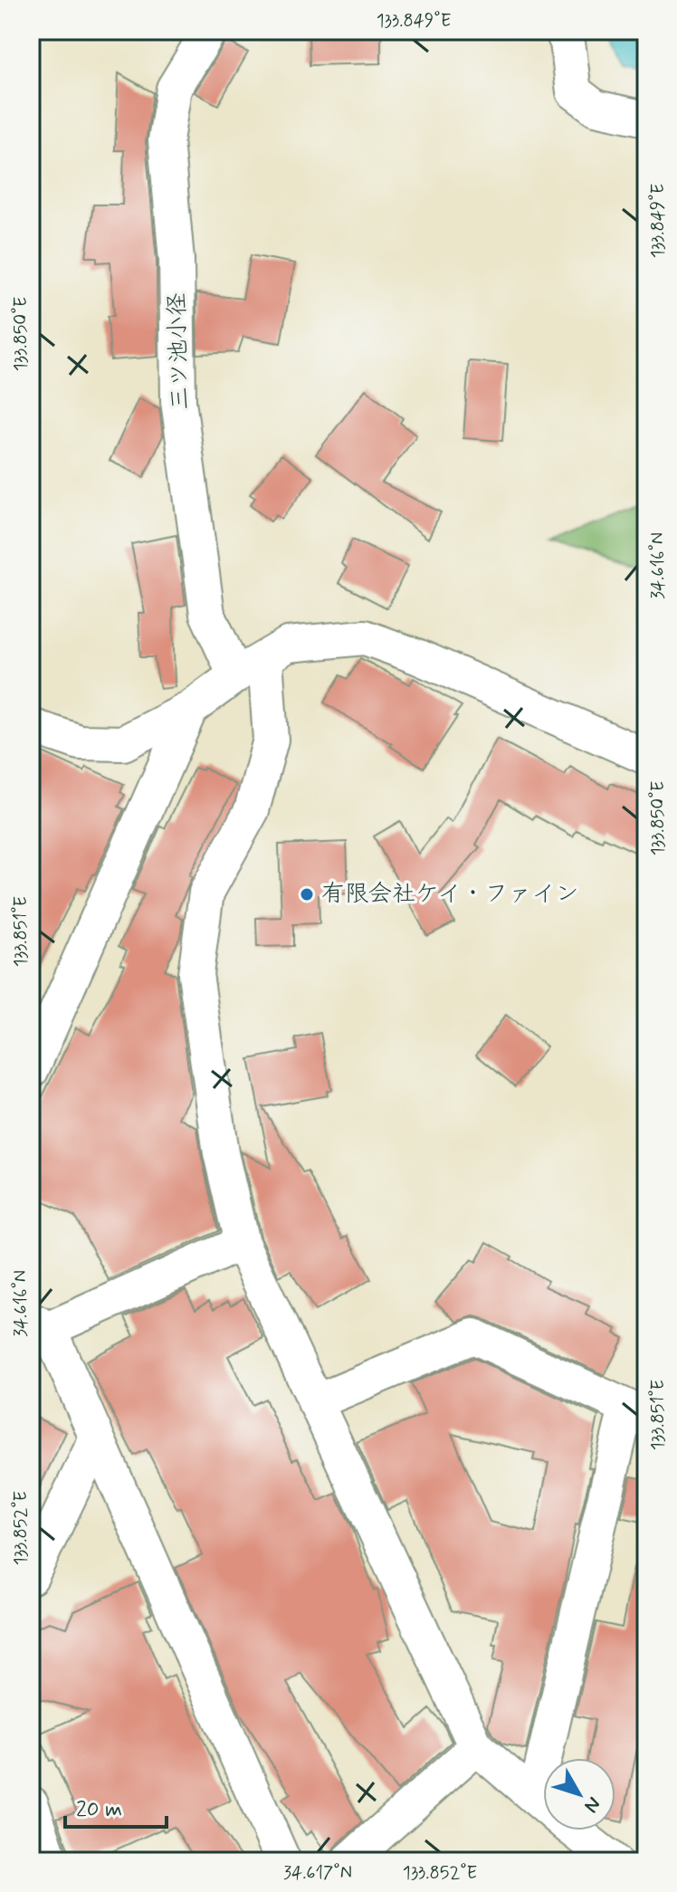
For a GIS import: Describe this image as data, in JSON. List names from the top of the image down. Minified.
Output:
{"streets":{"street":["三ツ池小径"]},"places":["有限会社ケイ・ファイン"],"scale_bar":"20 m","north":"bottom right","coordinates":["133.849°E","133.850°E","34.616°N","133.851°E","133.852°E","34.617°N"]}
